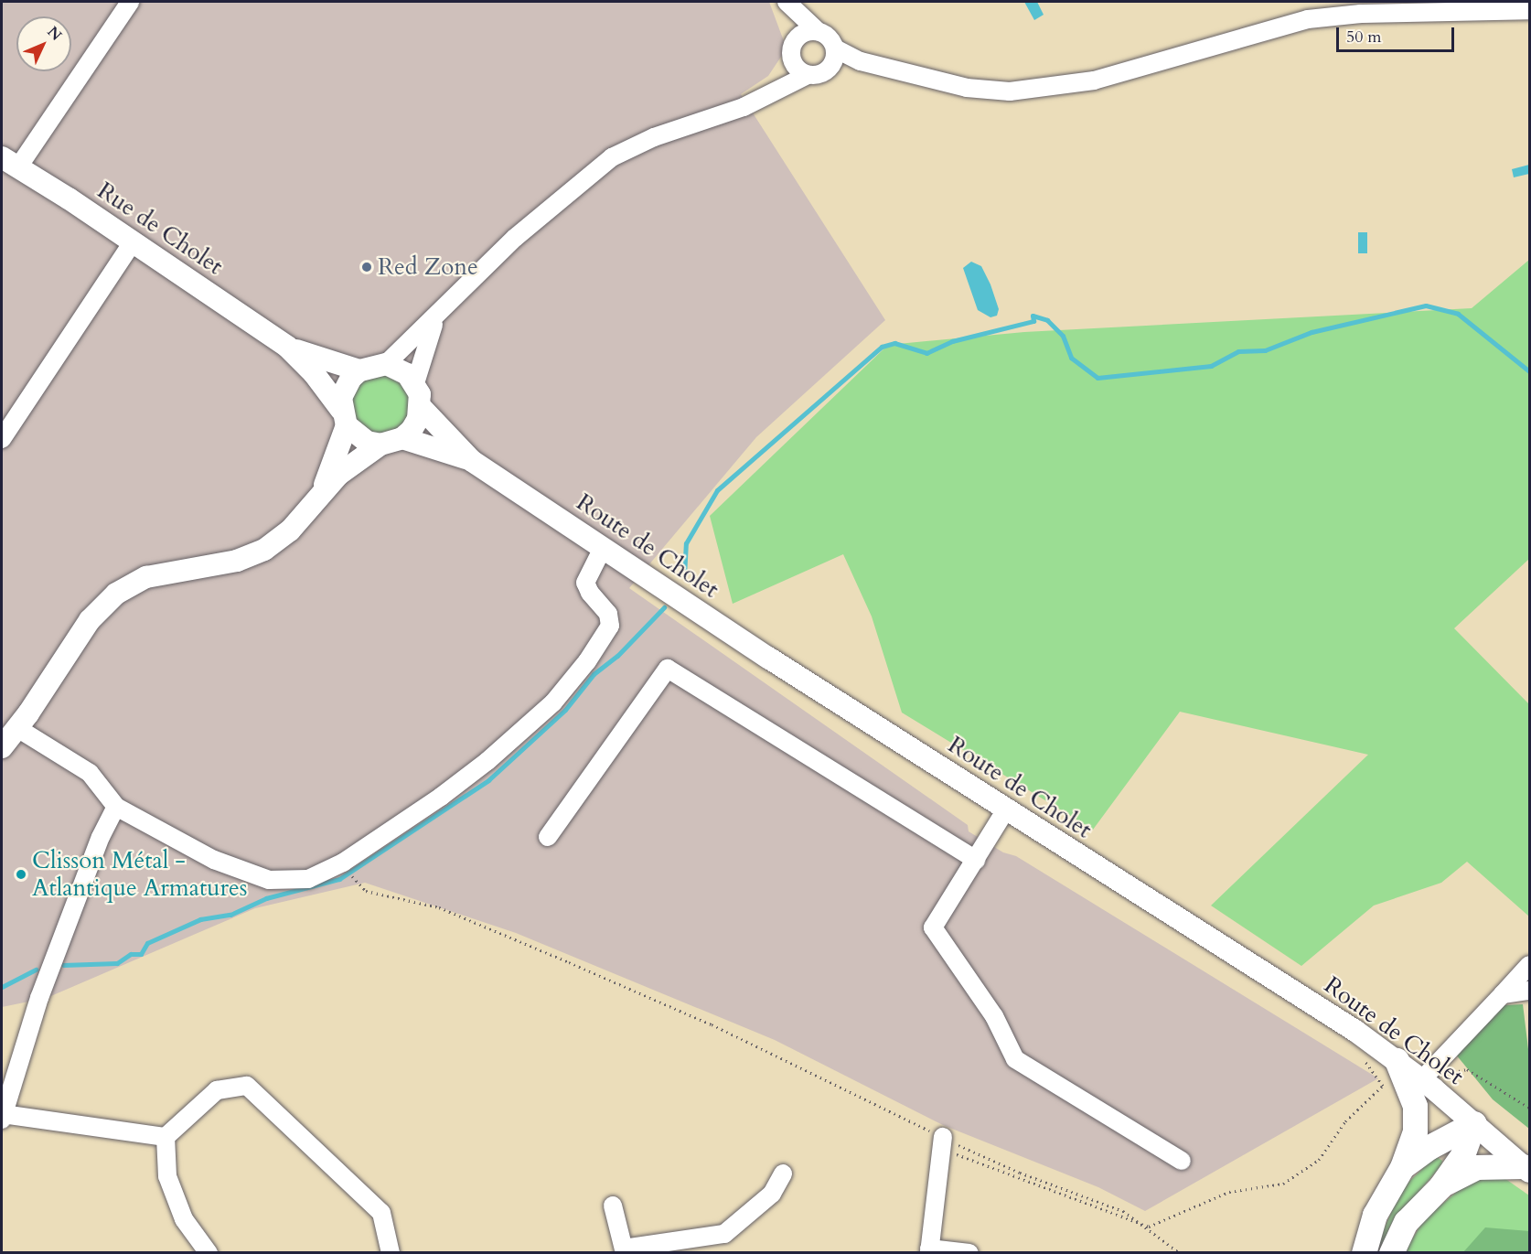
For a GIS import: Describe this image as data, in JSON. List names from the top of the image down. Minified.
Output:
{"streets":{"main road":["Rue de Cholet","Route de Cholet"]},"crossings":[["Rue de Cholet","Route de Cholet"]],"places":["Red Zone","Clisson Métal - Atlantique Armatures"],"scale_bar":"50 m","north":"top right"}
